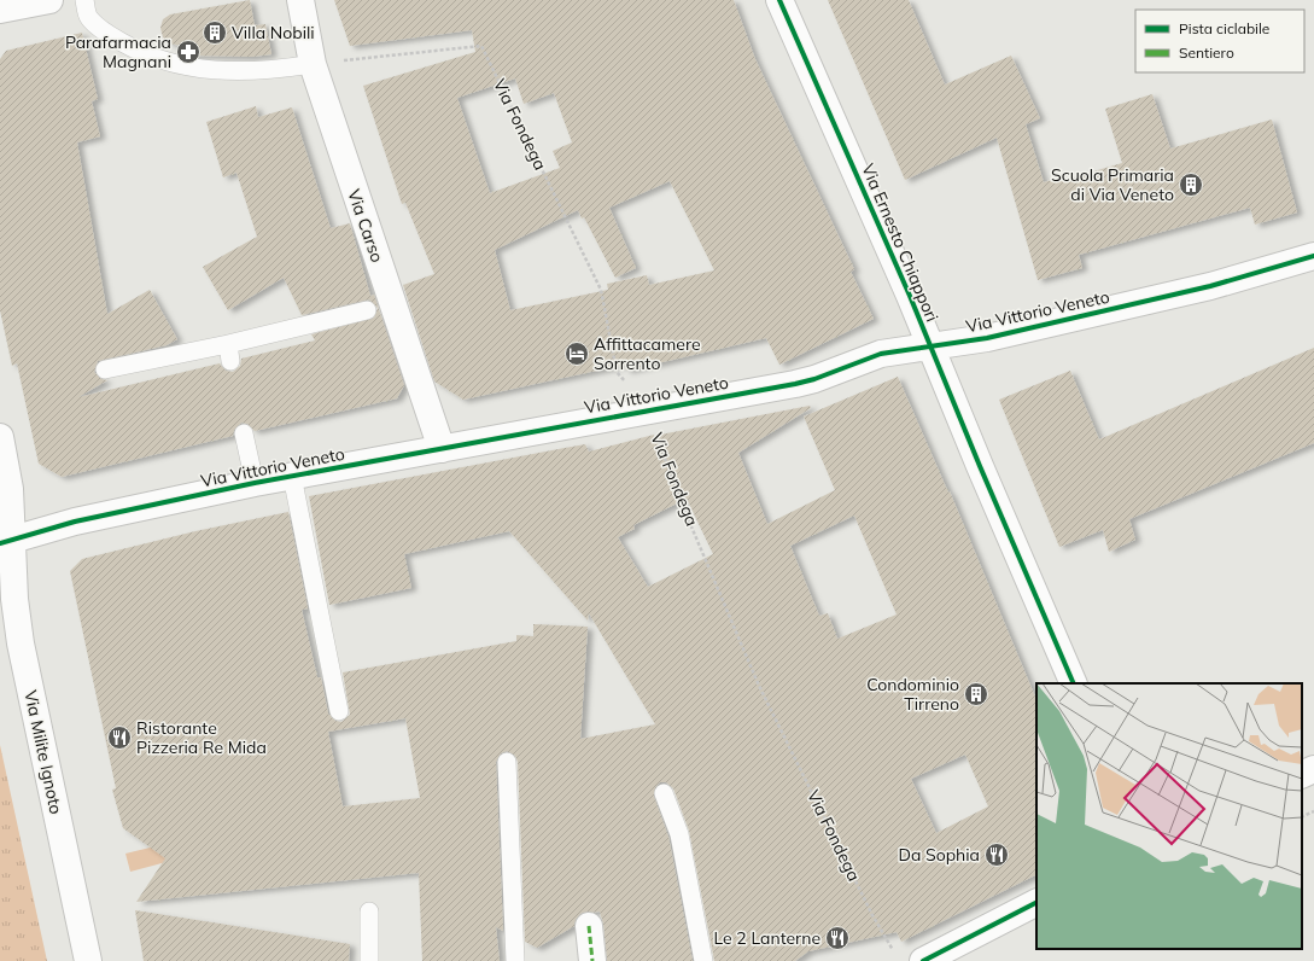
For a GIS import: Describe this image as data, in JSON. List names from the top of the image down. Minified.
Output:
{"streets":{"street":["Via Carso","Via Ernesto Chiappori","Via Vittorio Veneto","Via Milite Ignoto"],"path":["Via Fondega"]},"crossings":[["Via Fondega","Via Carso"],["Via Fondega","Via Vittorio Veneto"],["Via Carso","Via Vittorio Veneto"],["Via Ernesto Chiappori","Via Vittorio Veneto"],["Via Vittorio Veneto","Via Milite Ignoto"]],"places":{"building":["Villa Nobili","Scuola Primaria di Via Veneto","Condominio Tirreno"],"pharmacy":["Parafarmacia Magnani"],"hotel":["Affittacamere Sorrento"],"restaurant":["Ristorante Pizzeria Re Mida","Da Sophia","Le 2 Lanterne"]},"legend":["Pista ciclabile","Sentiero"]}
